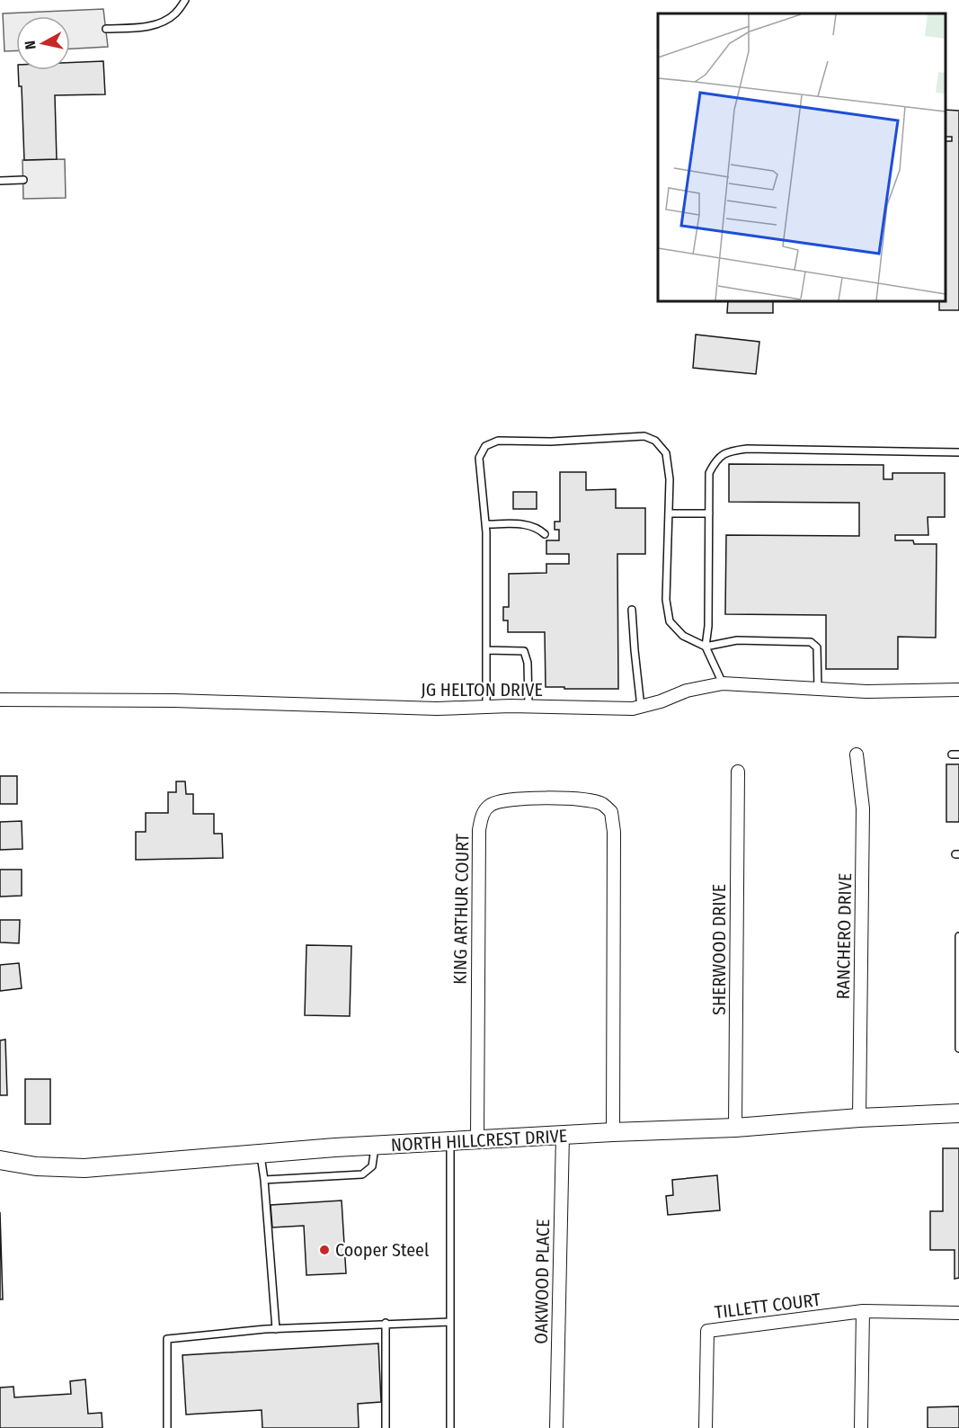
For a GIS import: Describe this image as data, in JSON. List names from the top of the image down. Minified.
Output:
{"streets":{"street":["JG HELTON DRIVE","KING ARTHUR COURT","RANCHERO DRIVE","SHERWOOD DRIVE","NORTH HILLCREST DRIVE","OAKWOOD PLACE","TILLETT COURT"]},"crossings":[["KING ARTHUR COURT","NORTH HILLCREST DRIVE"],["RANCHERO DRIVE","NORTH HILLCREST DRIVE"],["SHERWOOD DRIVE","NORTH HILLCREST DRIVE"],["NORTH HILLCREST DRIVE","OAKWOOD PLACE"]],"places":["Cooper Steel"],"north":"left"}
